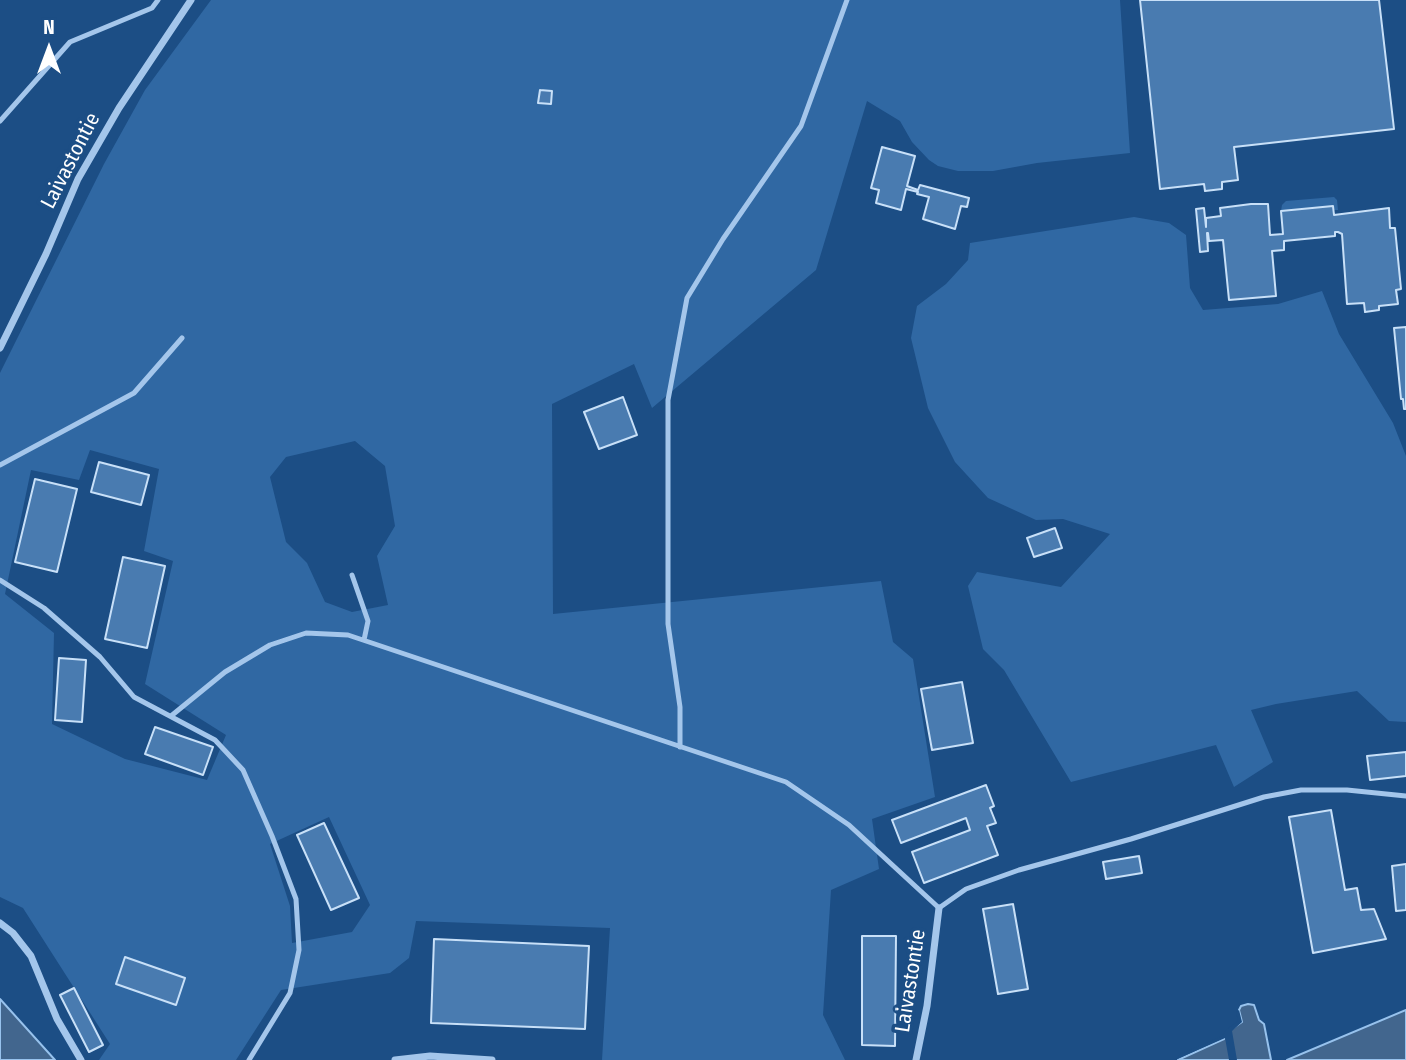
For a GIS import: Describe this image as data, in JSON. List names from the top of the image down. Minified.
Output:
{"streets":{"street":["Laivastontie"]},"north":"top"}
